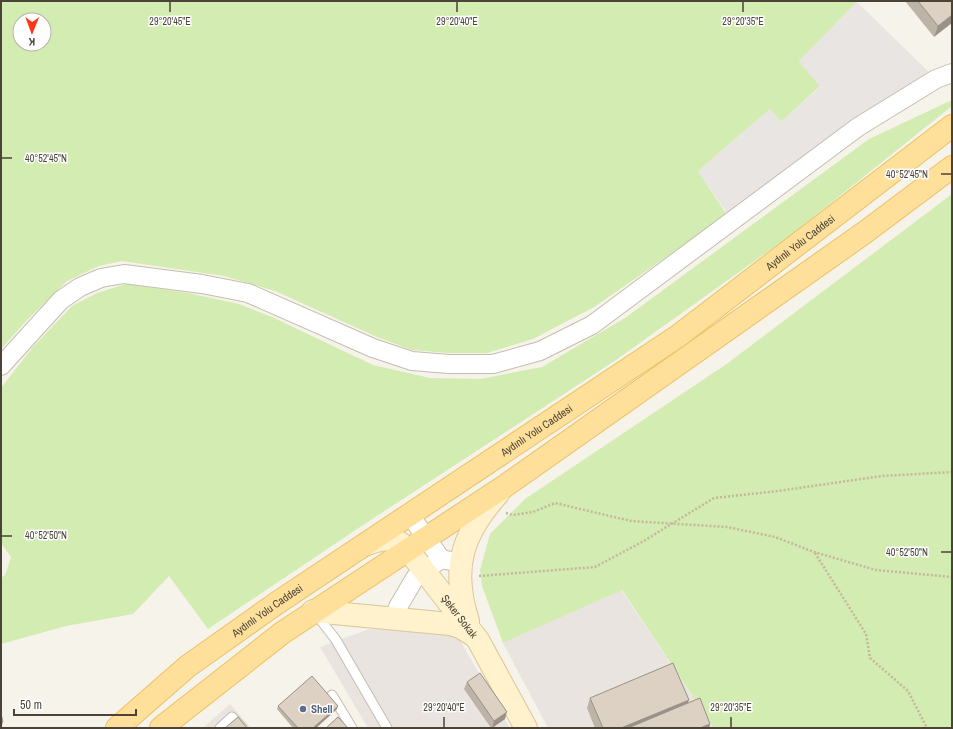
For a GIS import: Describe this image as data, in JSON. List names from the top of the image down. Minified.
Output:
{"streets":{"main road":["Aydınlı Yolu Caddesi"],"street":["Şeker Sokak"]},"crossings":[["Aydınlı Yolu Caddesi","Şeker Sokak"]],"places":["Shell"],"scale_bar":"50 m","north":"bottom","coordinates":["29°20'45\"E","29°20'40\"E","29°20'35\"E","40°52'45\"N","40°52'50\"N"]}
